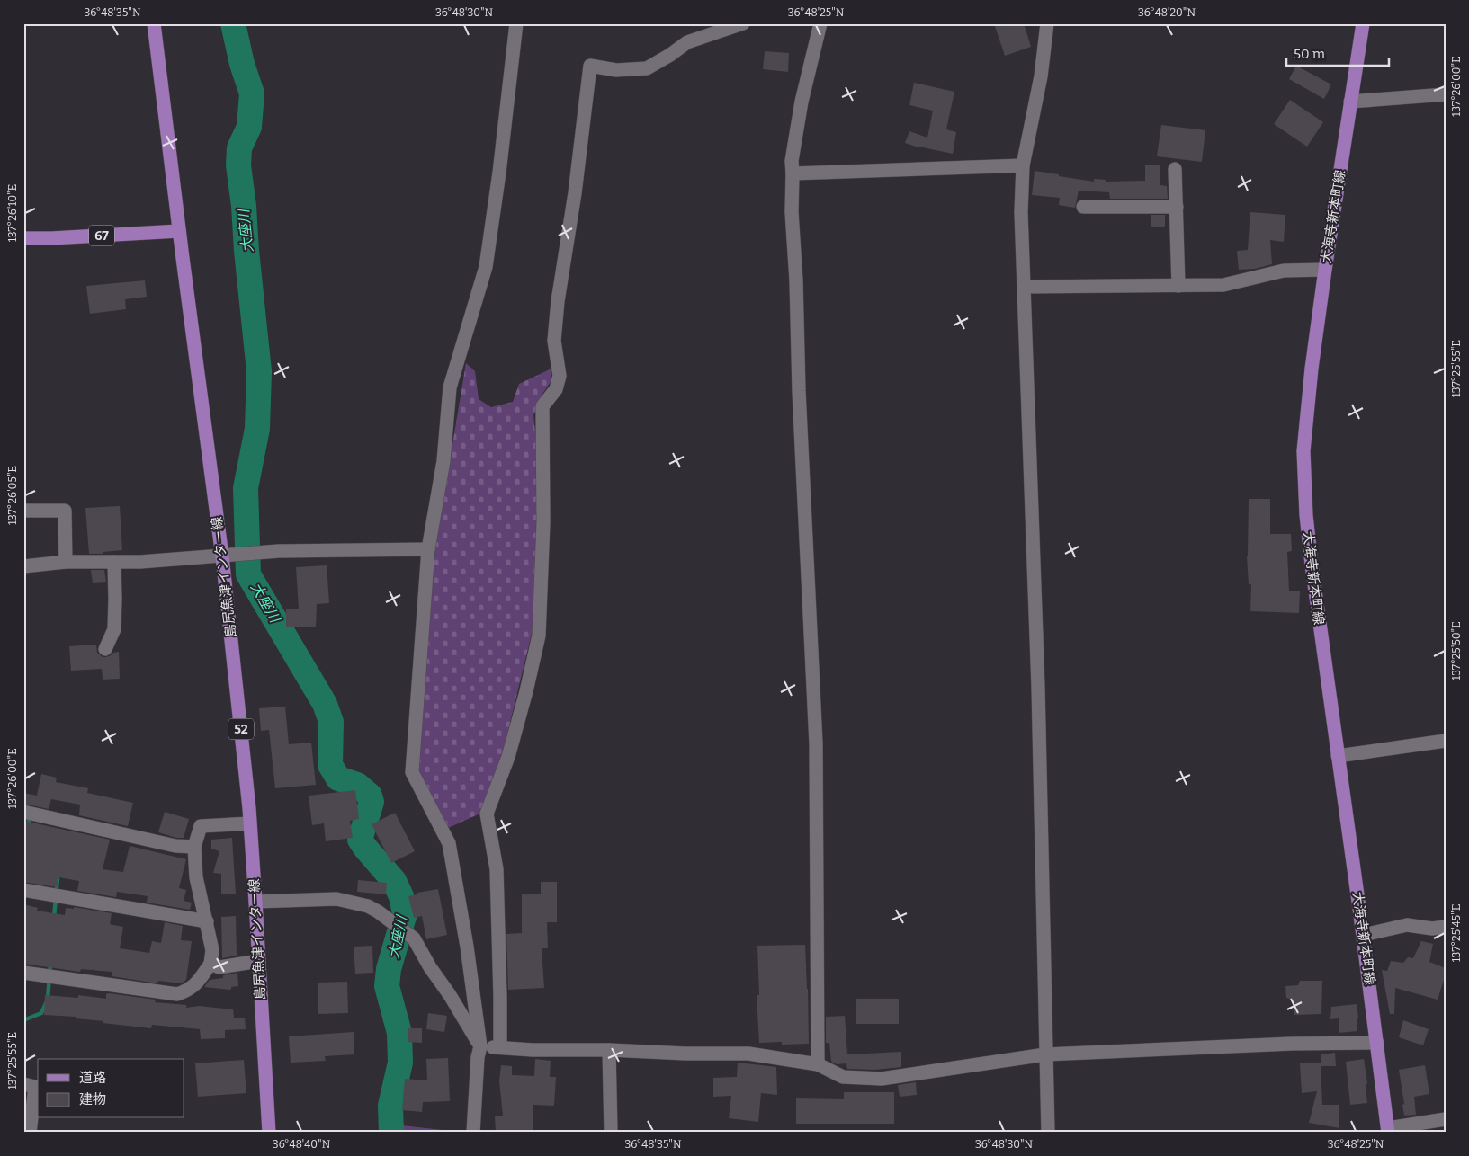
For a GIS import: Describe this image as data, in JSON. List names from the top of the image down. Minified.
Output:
{"streets":{"main road":["大海寺新本町線","67","島尻魚津インター線","52"]},"crossings":[["67","島尻魚津インター線"]],"water":["大座川"],"legend":["道路","建物"],"scale_bar":"50 m","coordinates":["36°48'35\"N","36°48'30\"N","36°48'25\"N","36°48'20\"N","137°26'00\"E","137°26'10\"E","137°25'55\"E","137°26'05\"E","137°25'50\"E","137°25'45\"E","36°48'40\"N"]}
